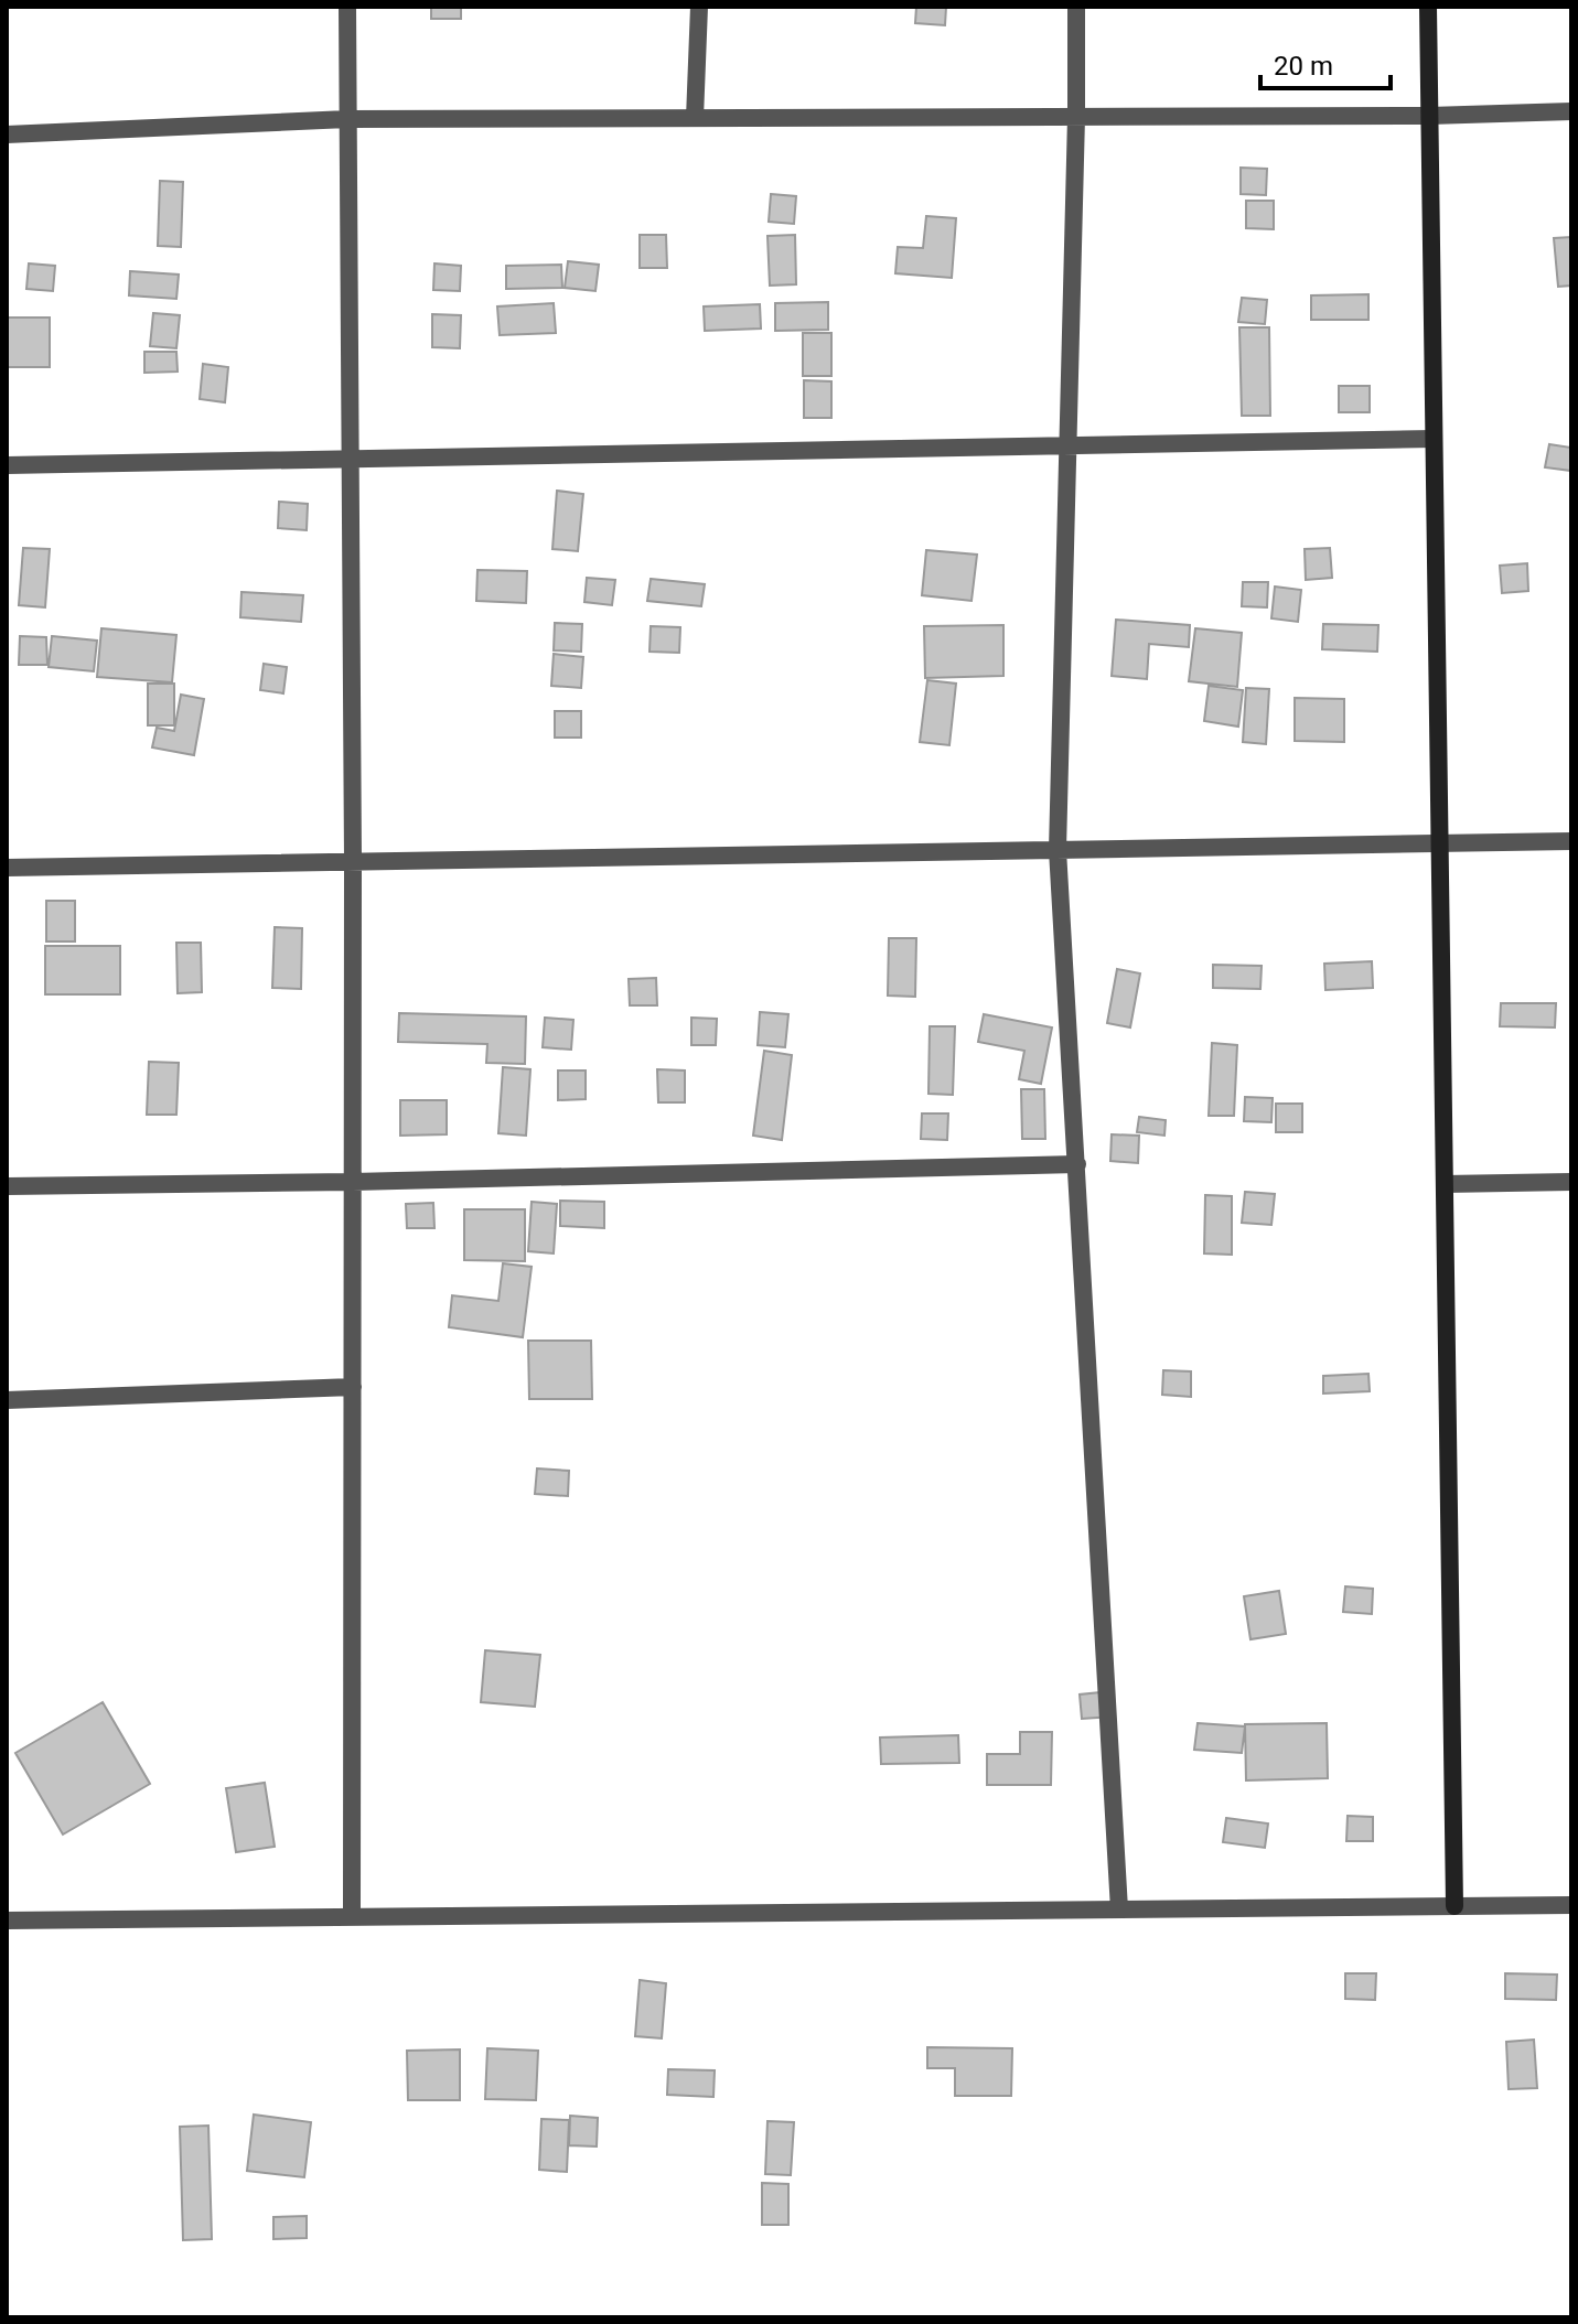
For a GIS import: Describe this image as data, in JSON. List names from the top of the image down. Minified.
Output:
{"scale_bar":"20 m"}
